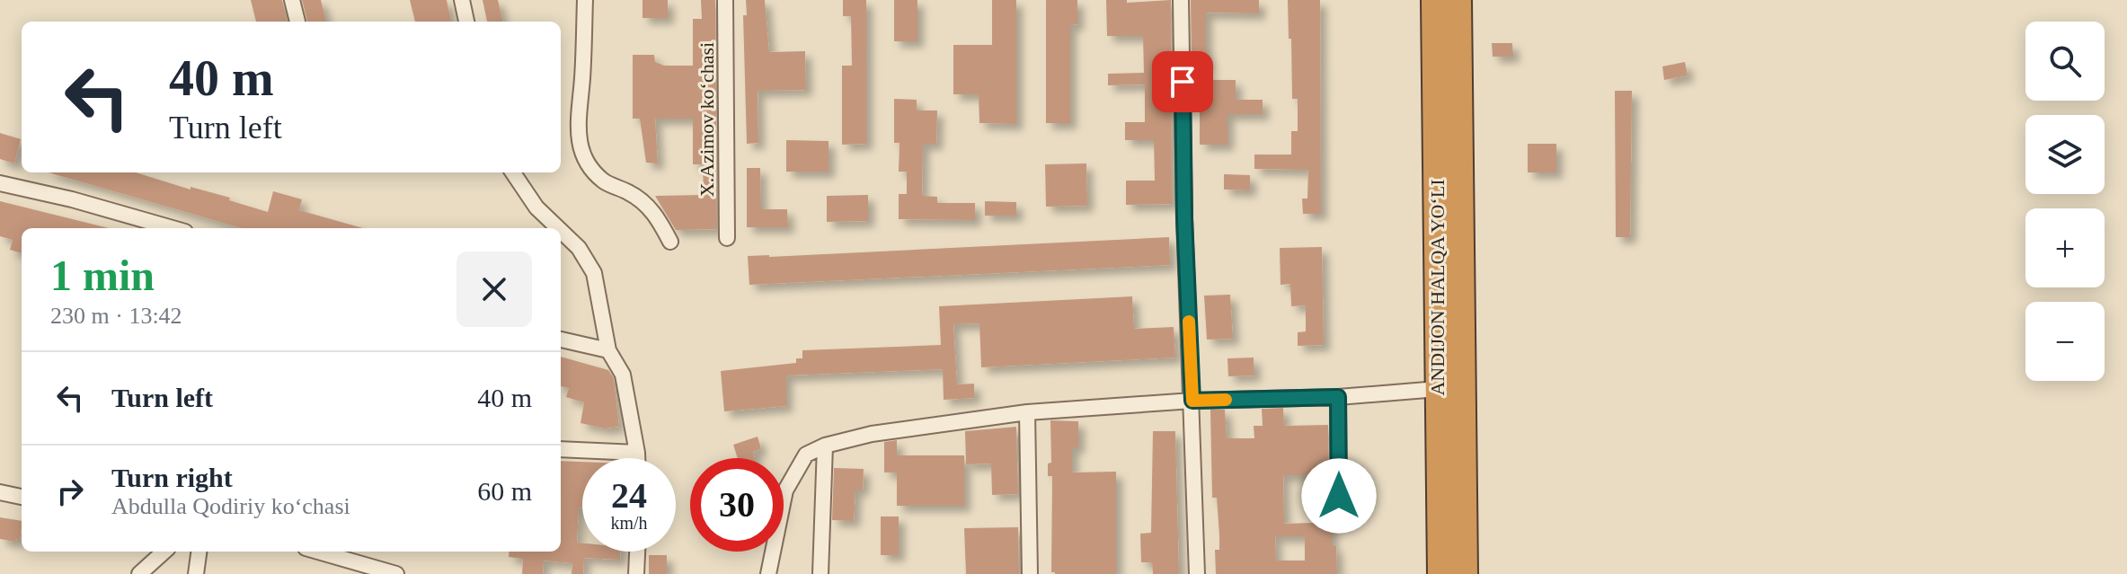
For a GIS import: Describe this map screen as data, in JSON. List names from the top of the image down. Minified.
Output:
{"streets":{"highway":["ANDIJON HALQA YO‘LI"],"street":["X.Azimov koʻchasi"]},"page":{"map_buttons":["+","−"],"turn":["40 m","Turn left"],"heading":["1 min","230 m · 13:42"],"list":[{"name":"Turn left","value":"40 m"},{"name":"Turn right","note":"Abdulla Qodiriy koʻchasi","value":"60 m"}],"speed":"24 km/h","limit":"30"}}
